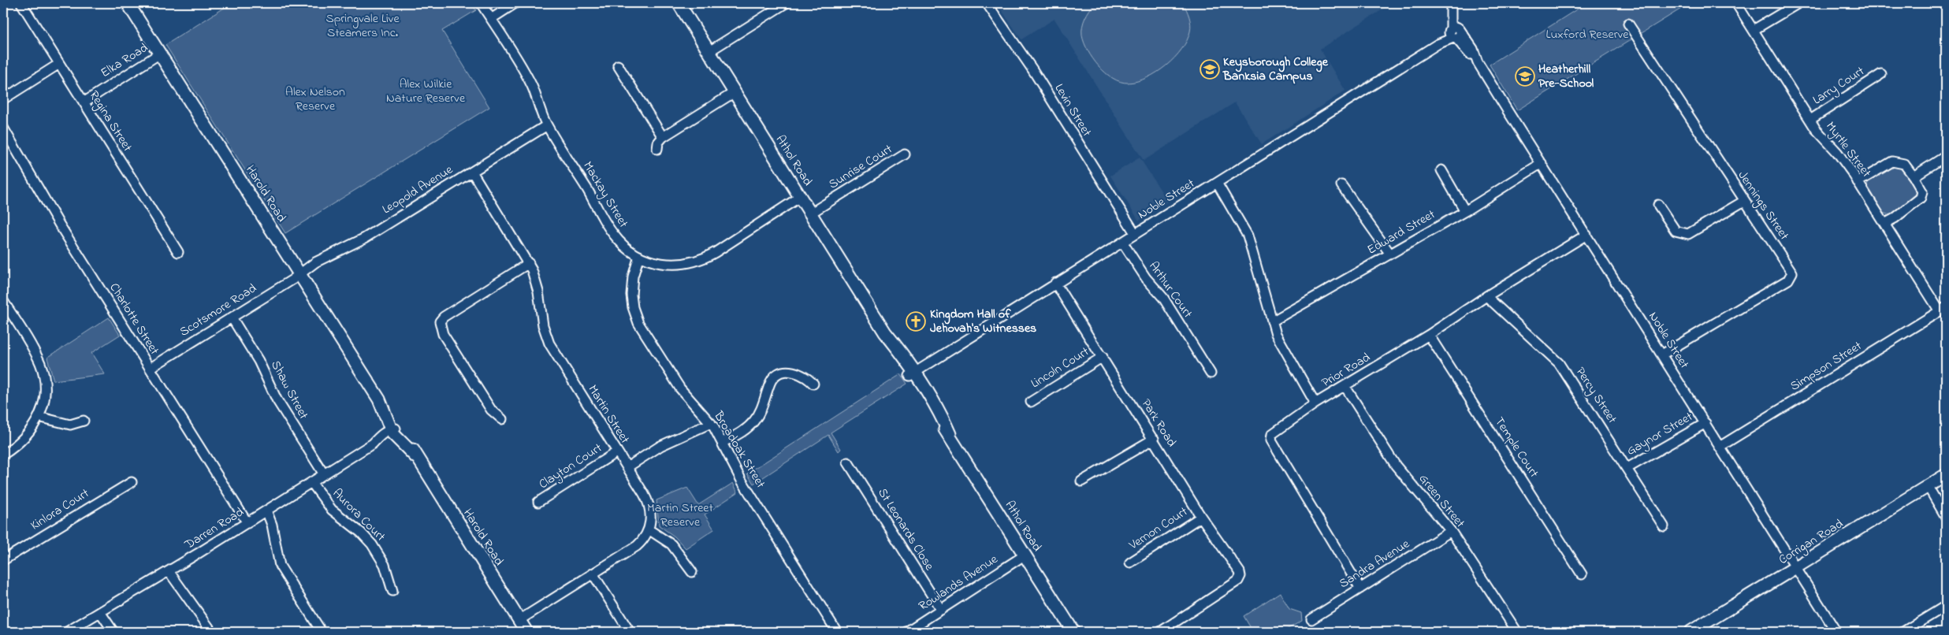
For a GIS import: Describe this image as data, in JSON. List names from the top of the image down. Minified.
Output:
{"streets":{"main road":["Athol Road","Harold Road","Corrigan Road"],"street":["Elka Road","Larry Court","Levin Street","Regina Street","Myrtle Street","Sunrise Court","Leopold Avenue","Mackay Street","Noble Street","Jennings Street","Edward Street","Arthur Court","Scotsmore Road","Charlotte Street","Simpson Street","Lincoln Court","Prior Road","Shaw Street","Percy Street","Martin Street","Park Road","Gaynor Street","Temple Court","Broadoak Street","Clayton Court","Green Street","Kinlora Court","Aurora Court","Darren Road","Vernon Court","St Leonards Close","Sandra Avenue","Rowlands Avenue"]},"crossings":[["Elka Road","Regina Street"],["Elka Road","Harold Road"],["Larry Court","Myrtle Street"],["Levin Street","Noble Street"],["Myrtle Street","Simpson Street"],["Athol Road","Sunrise Court"],["Athol Road","Mackay Street"],["Athol Road","Noble Street"],["Athol Road","Rowlands Avenue"],["Leopold Avenue","Harold Road"],["Leopold Avenue","Mackay Street"],["Leopold Avenue","Scotsmore Road"],["Leopold Avenue","Martin Street"],["Harold Road","Scotsmore Road"],["Harold Road","Darren Road"],["Mackay Street","Broadoak Street"],["Noble Street","Jennings Street"],["Noble Street","Edward Street"],["Noble Street","Arthur Court"],["Noble Street","Simpson Street"],["Noble Street","Prior Road"],["Noble Street","Park Road"],["Noble Street","Gaynor Street"],["Noble Street","Corrigan Road"],["Scotsmore Road","Charlotte Street"],["Scotsmore Road","Shaw Street"],["Charlotte Street","Darren Road"],["Lincoln Court","Park Road"],["Prior Road","Percy Street"],["Prior Road","Temple Court"],["Prior Road","Green Street"],["Prior Road","Sandra Avenue"],["Shaw Street","Darren Road"],["Percy Street","Gaynor Street"],["Martin Street","Clayton Court"],["Park Road","Vernon Court"],["Green Street","Sandra Avenue"],["Aurora Court","Darren Road"],["St Leonards Close","Rowlands Avenue"]],"parks":["Springvale Live Steamers Inc.","Luxford Reserve","Alex Wilkie Nature Reserve","Alex Nelson Reserve","Martin Street Reserve"],"places":{"school or university":["Keysborough College Banksia Campus","Heatherhill Pre-School"],"church":["Kingdom Hall of Jehovah's Witnesses"]}}
